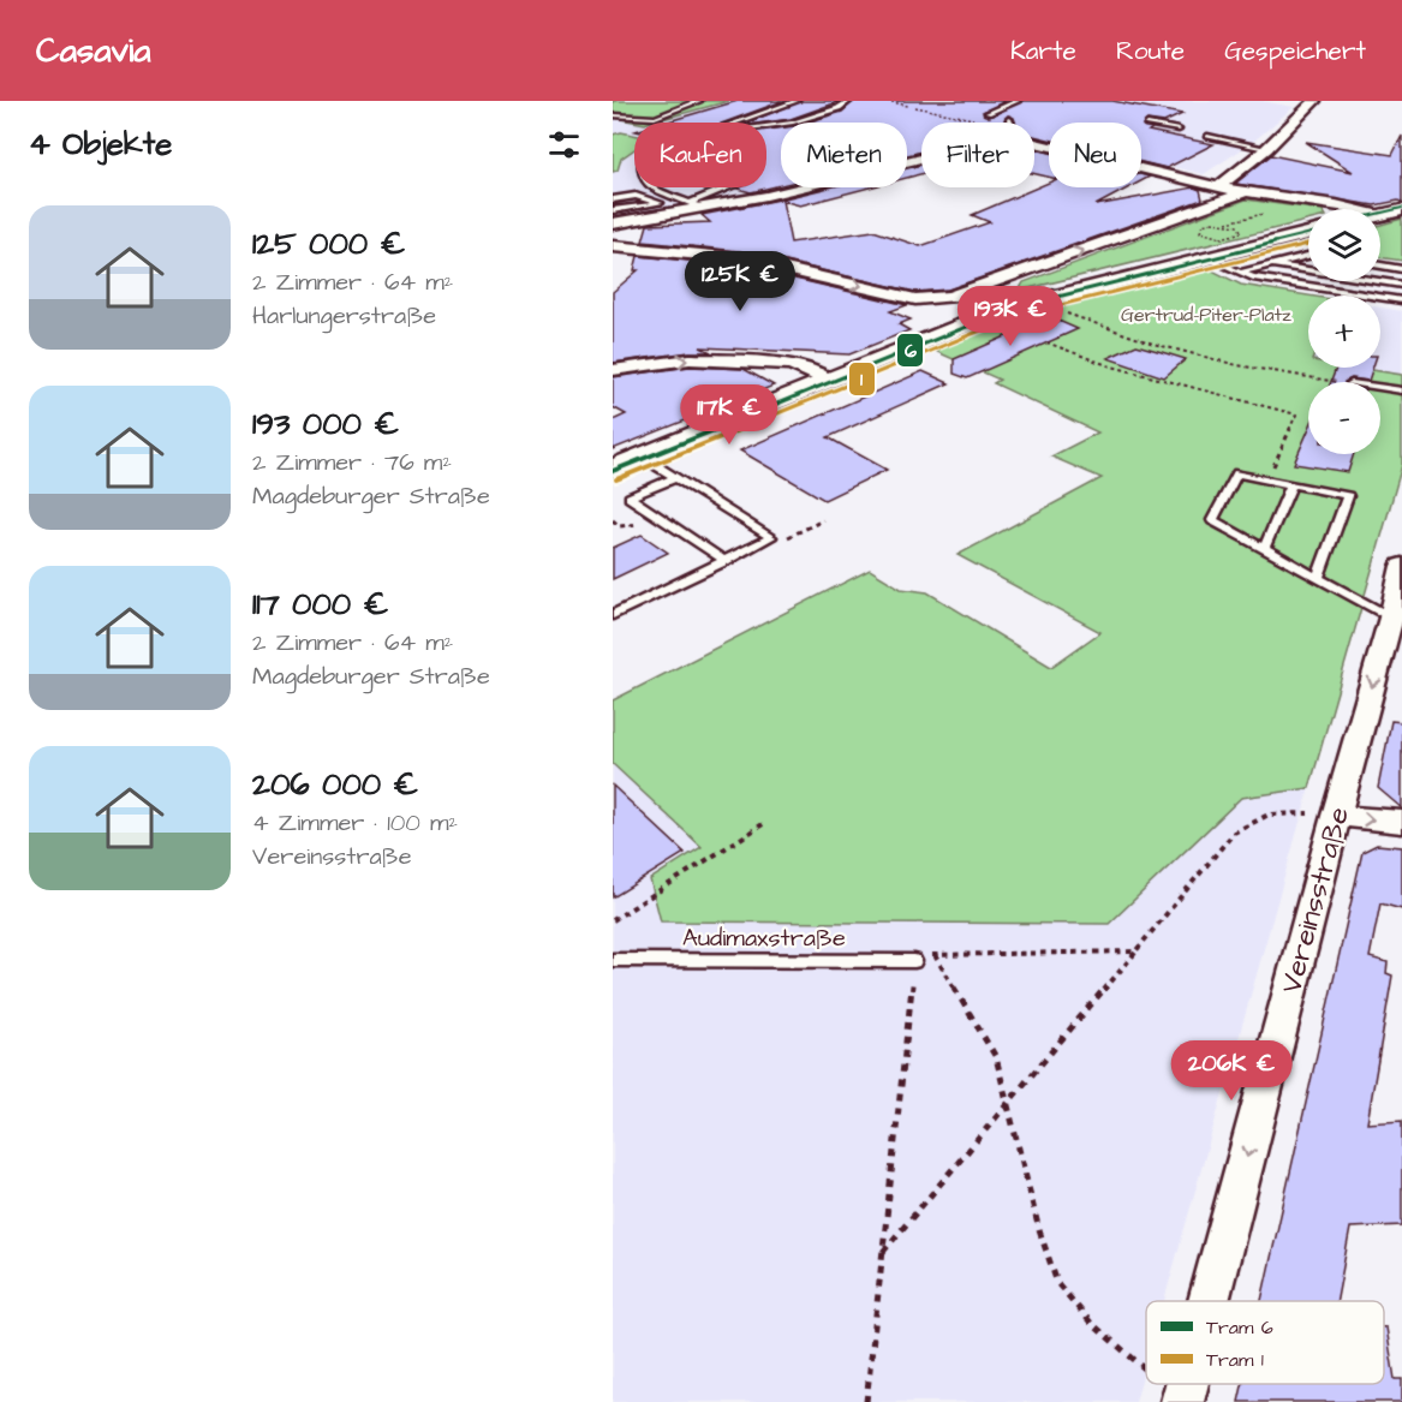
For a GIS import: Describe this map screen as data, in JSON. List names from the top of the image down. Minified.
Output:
{"streets":{"street":["Vereinsstraße"],"lane":["Audimaxstraße"]},"one_way":["Vereinsstraße"],"parks":["Gertrud-Piter-Platz"],"lines":["tram line 6","tram line 1"],"legend":["Tram 6","Tram 1"],"page":{"header":"Casavia","nav":["Karte","Route","Gespeichert"],"heading":"4 Objekte","chip":["Kaufen","Mieten","Filter","Neu"],"list":[{"name":"125 000 €","note":"2 Zimmer · 64 m² · Harlungerstraße"},{"name":"193 000 €","note":"2 Zimmer · 76 m² · Magdeburger Straße"},{"name":"117 000 €","note":"2 Zimmer · 64 m² · Magdeburger Straße"},{"name":"206 000 €","note":"4 Zimmer · 100 m² · Vereinsstraße"}],"map_buttons":["+","−"],"price":["125K €","193K €","117K €","206K €"]}}
